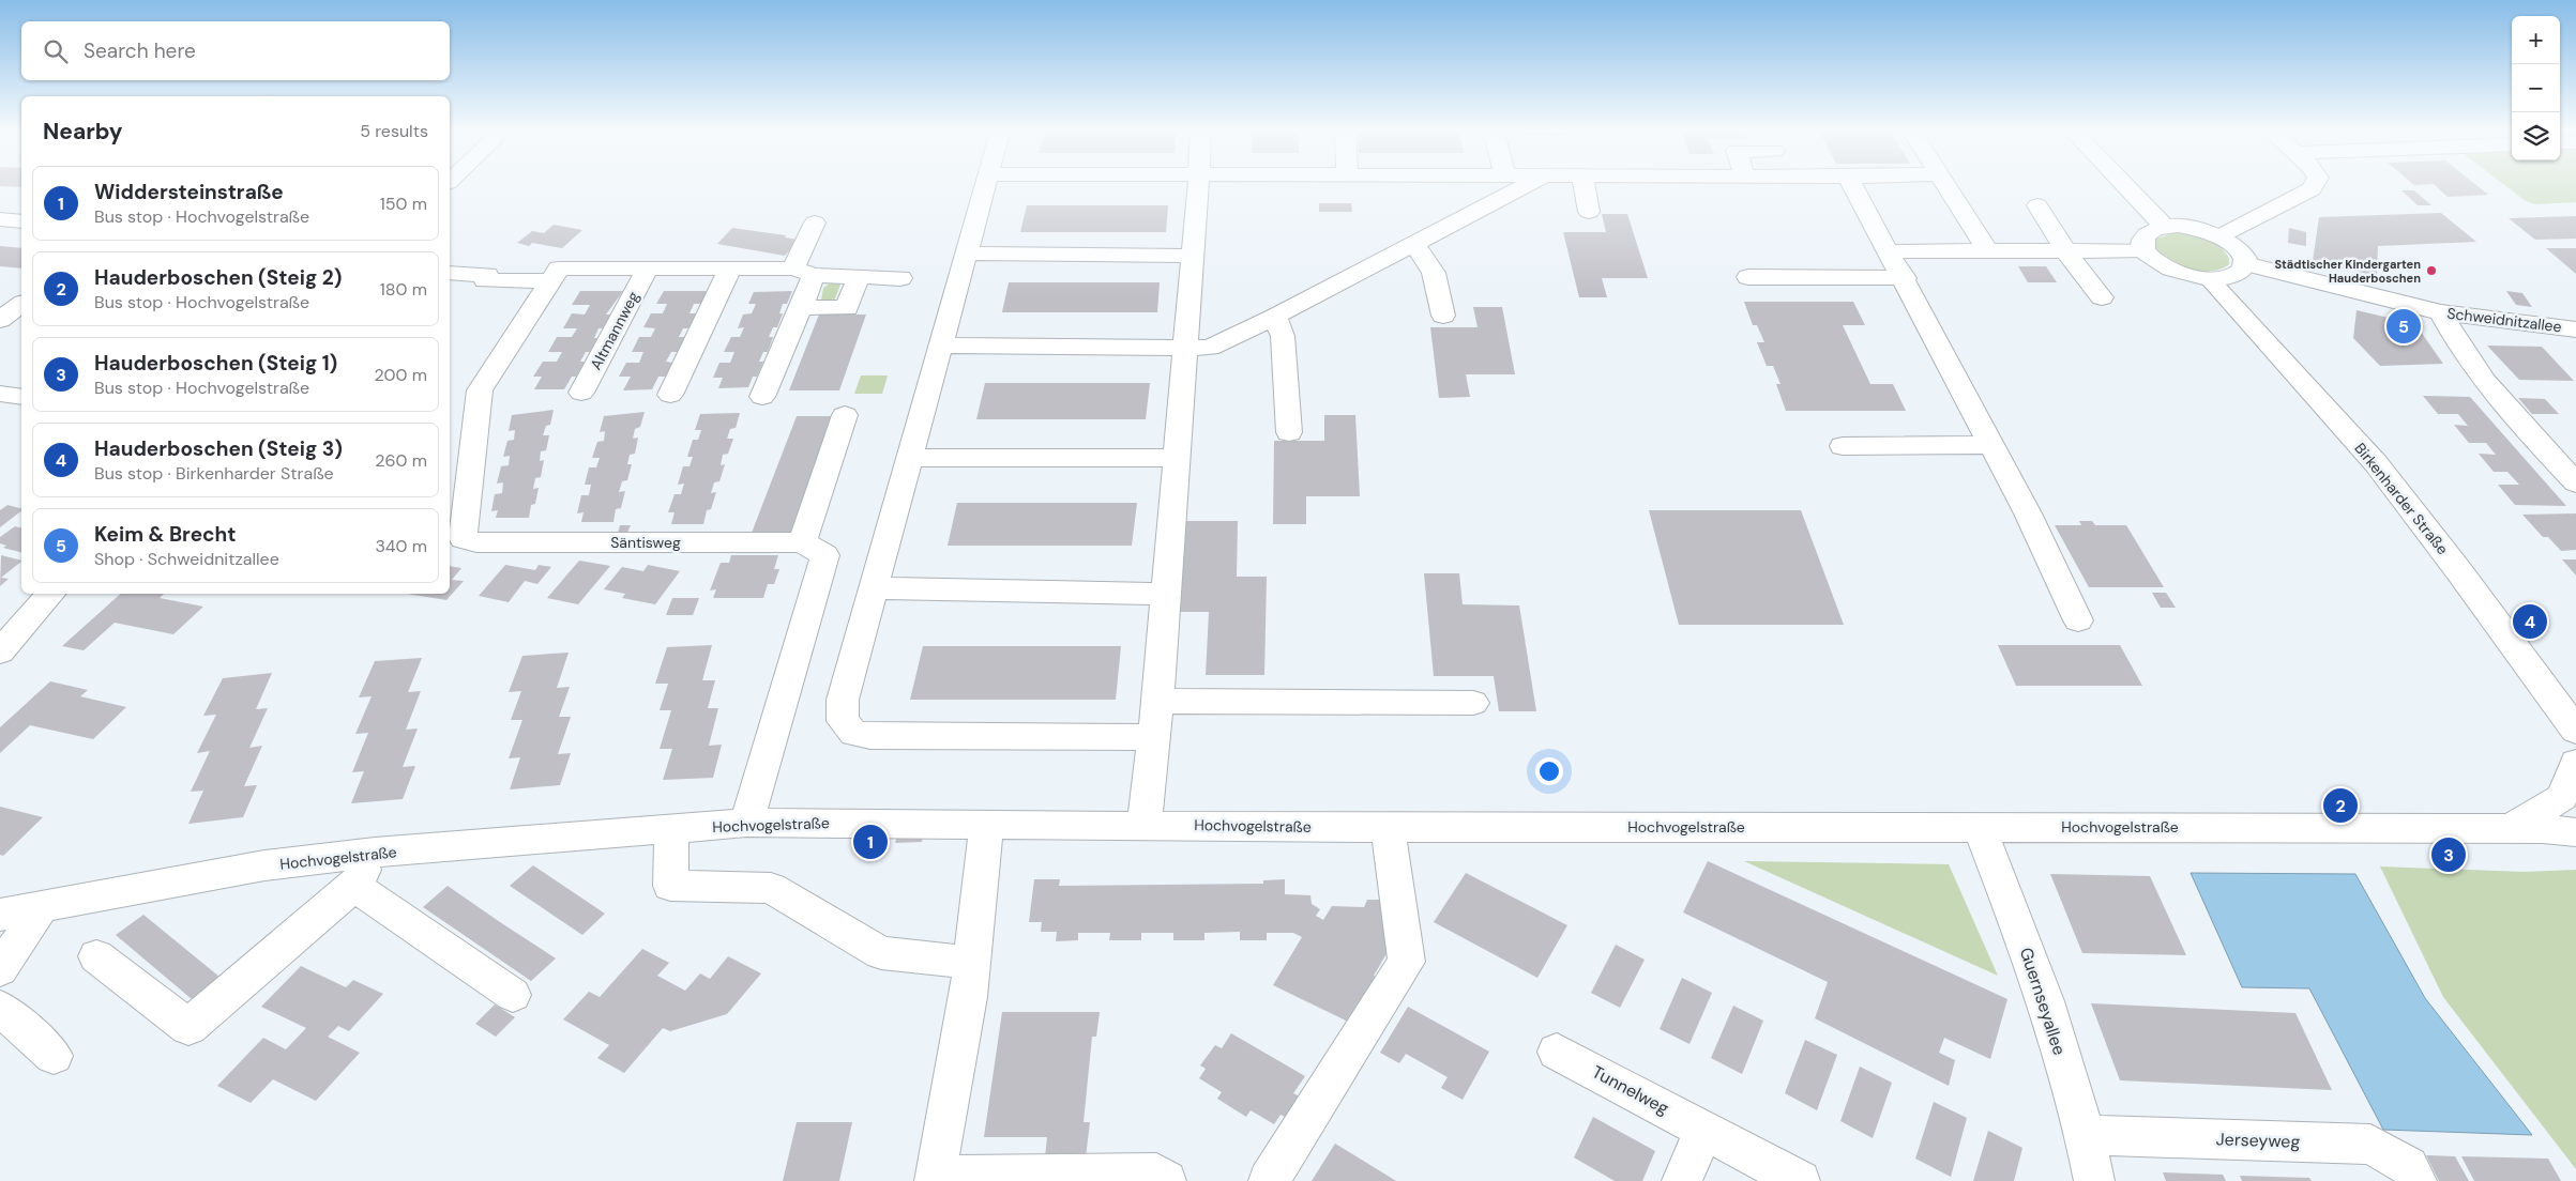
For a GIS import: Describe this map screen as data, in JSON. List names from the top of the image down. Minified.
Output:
{"streets":{"street":["Schweidnitzallee","Altmannweg","Birkenharder Straße","Säntisweg","Hochvogelstraße","Guernseyallee","Tunnelweg","Jerseyweg"]},"crossings":[["Altmannweg","Säntisweg"],["Säntisweg","Hochvogelstraße"],["Hochvogelstraße","Guernseyallee"],["Guernseyallee","Jerseyweg"]],"places":["Städtischer Kindergarten Hauderboschen"],"page":{"map_buttons":["+","−"],"search":"Search here","heading":["Nearby","5 results"],"list":[{"mark":"1","name":"Widdersteinstraße","note":"Bus stop · Hochvogelstraße","value":"150 m"},{"mark":"2","name":"Hauderboschen (Steig 2)","note":"Bus stop · Hochvogelstraße","value":"180 m"},{"mark":"3","name":"Hauderboschen (Steig 1)","note":"Bus stop · Hochvogelstraße","value":"200 m"},{"mark":"4","name":"Hauderboschen (Steig 3)","note":"Bus stop · Birkenharder Straße","value":"260 m"},{"mark":"5","name":"Keim & Brecht","note":"Shop · Schweidnitzallee","value":"340 m"}],"pins":["5","4","2","1","3"]}}
